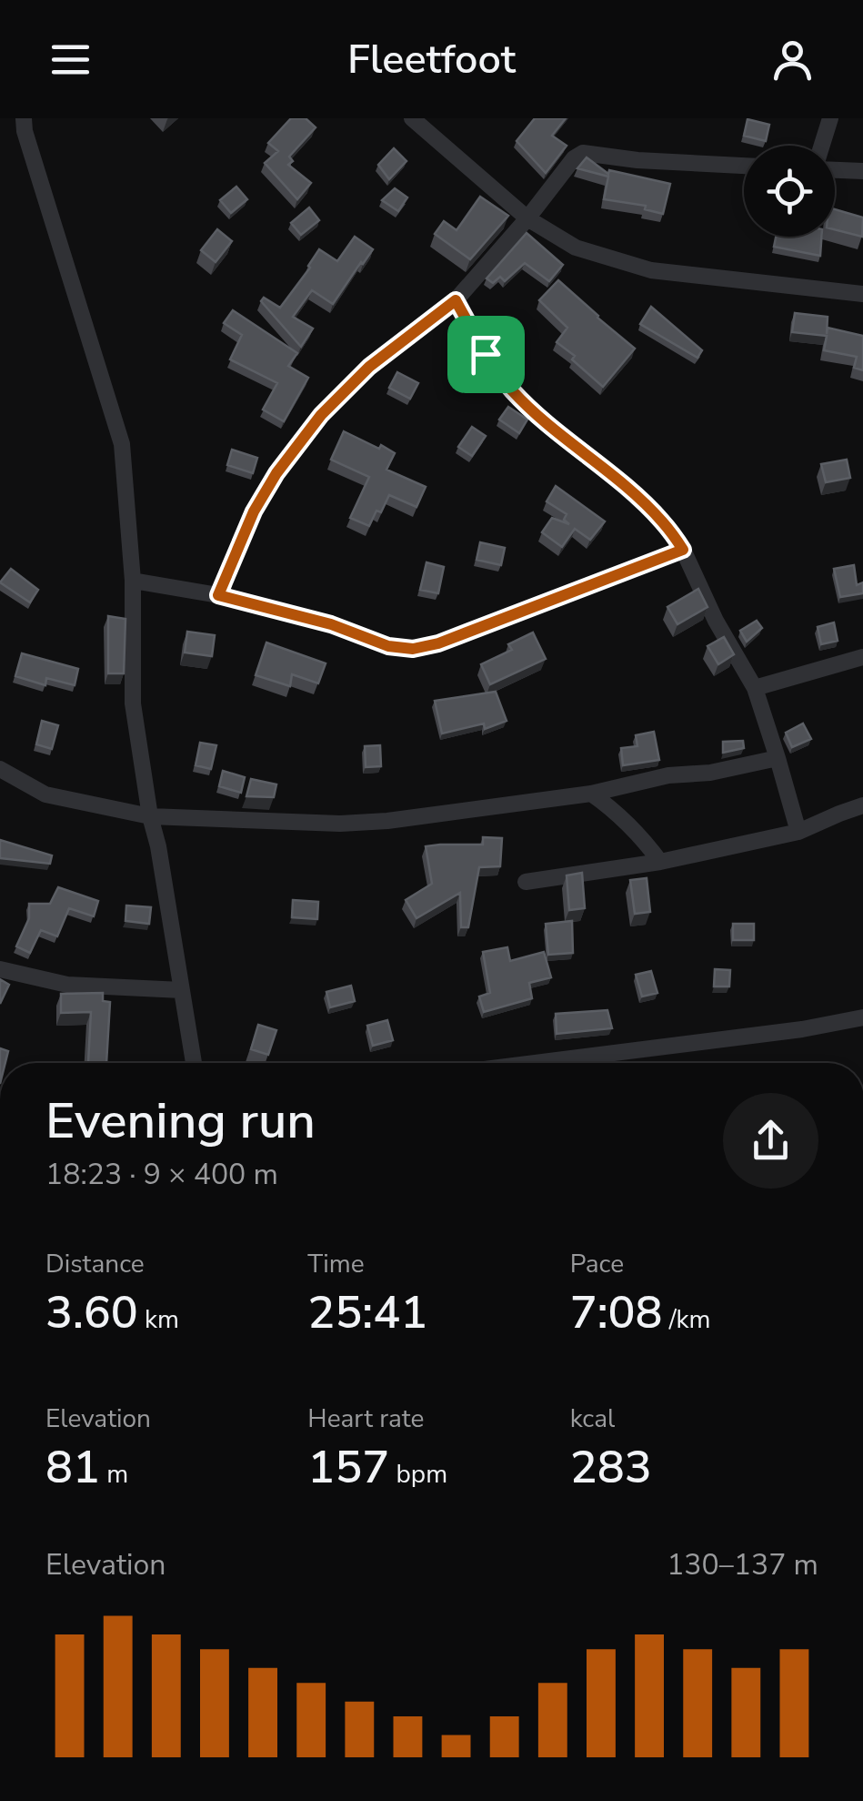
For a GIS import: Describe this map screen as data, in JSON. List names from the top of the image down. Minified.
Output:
{"page":{"header":"Fleetfoot","heading":["Evening run","18:23 · 9 × 400 m"],"stats":[["Distance","3.60 km"],["Time","25:41"],["Pace","7:08 /km"],["Elevation","81 m"],["Heart rate","157 bpm"],["kcal","283"]],"chart":["Elevation","130–137 m"]}}
